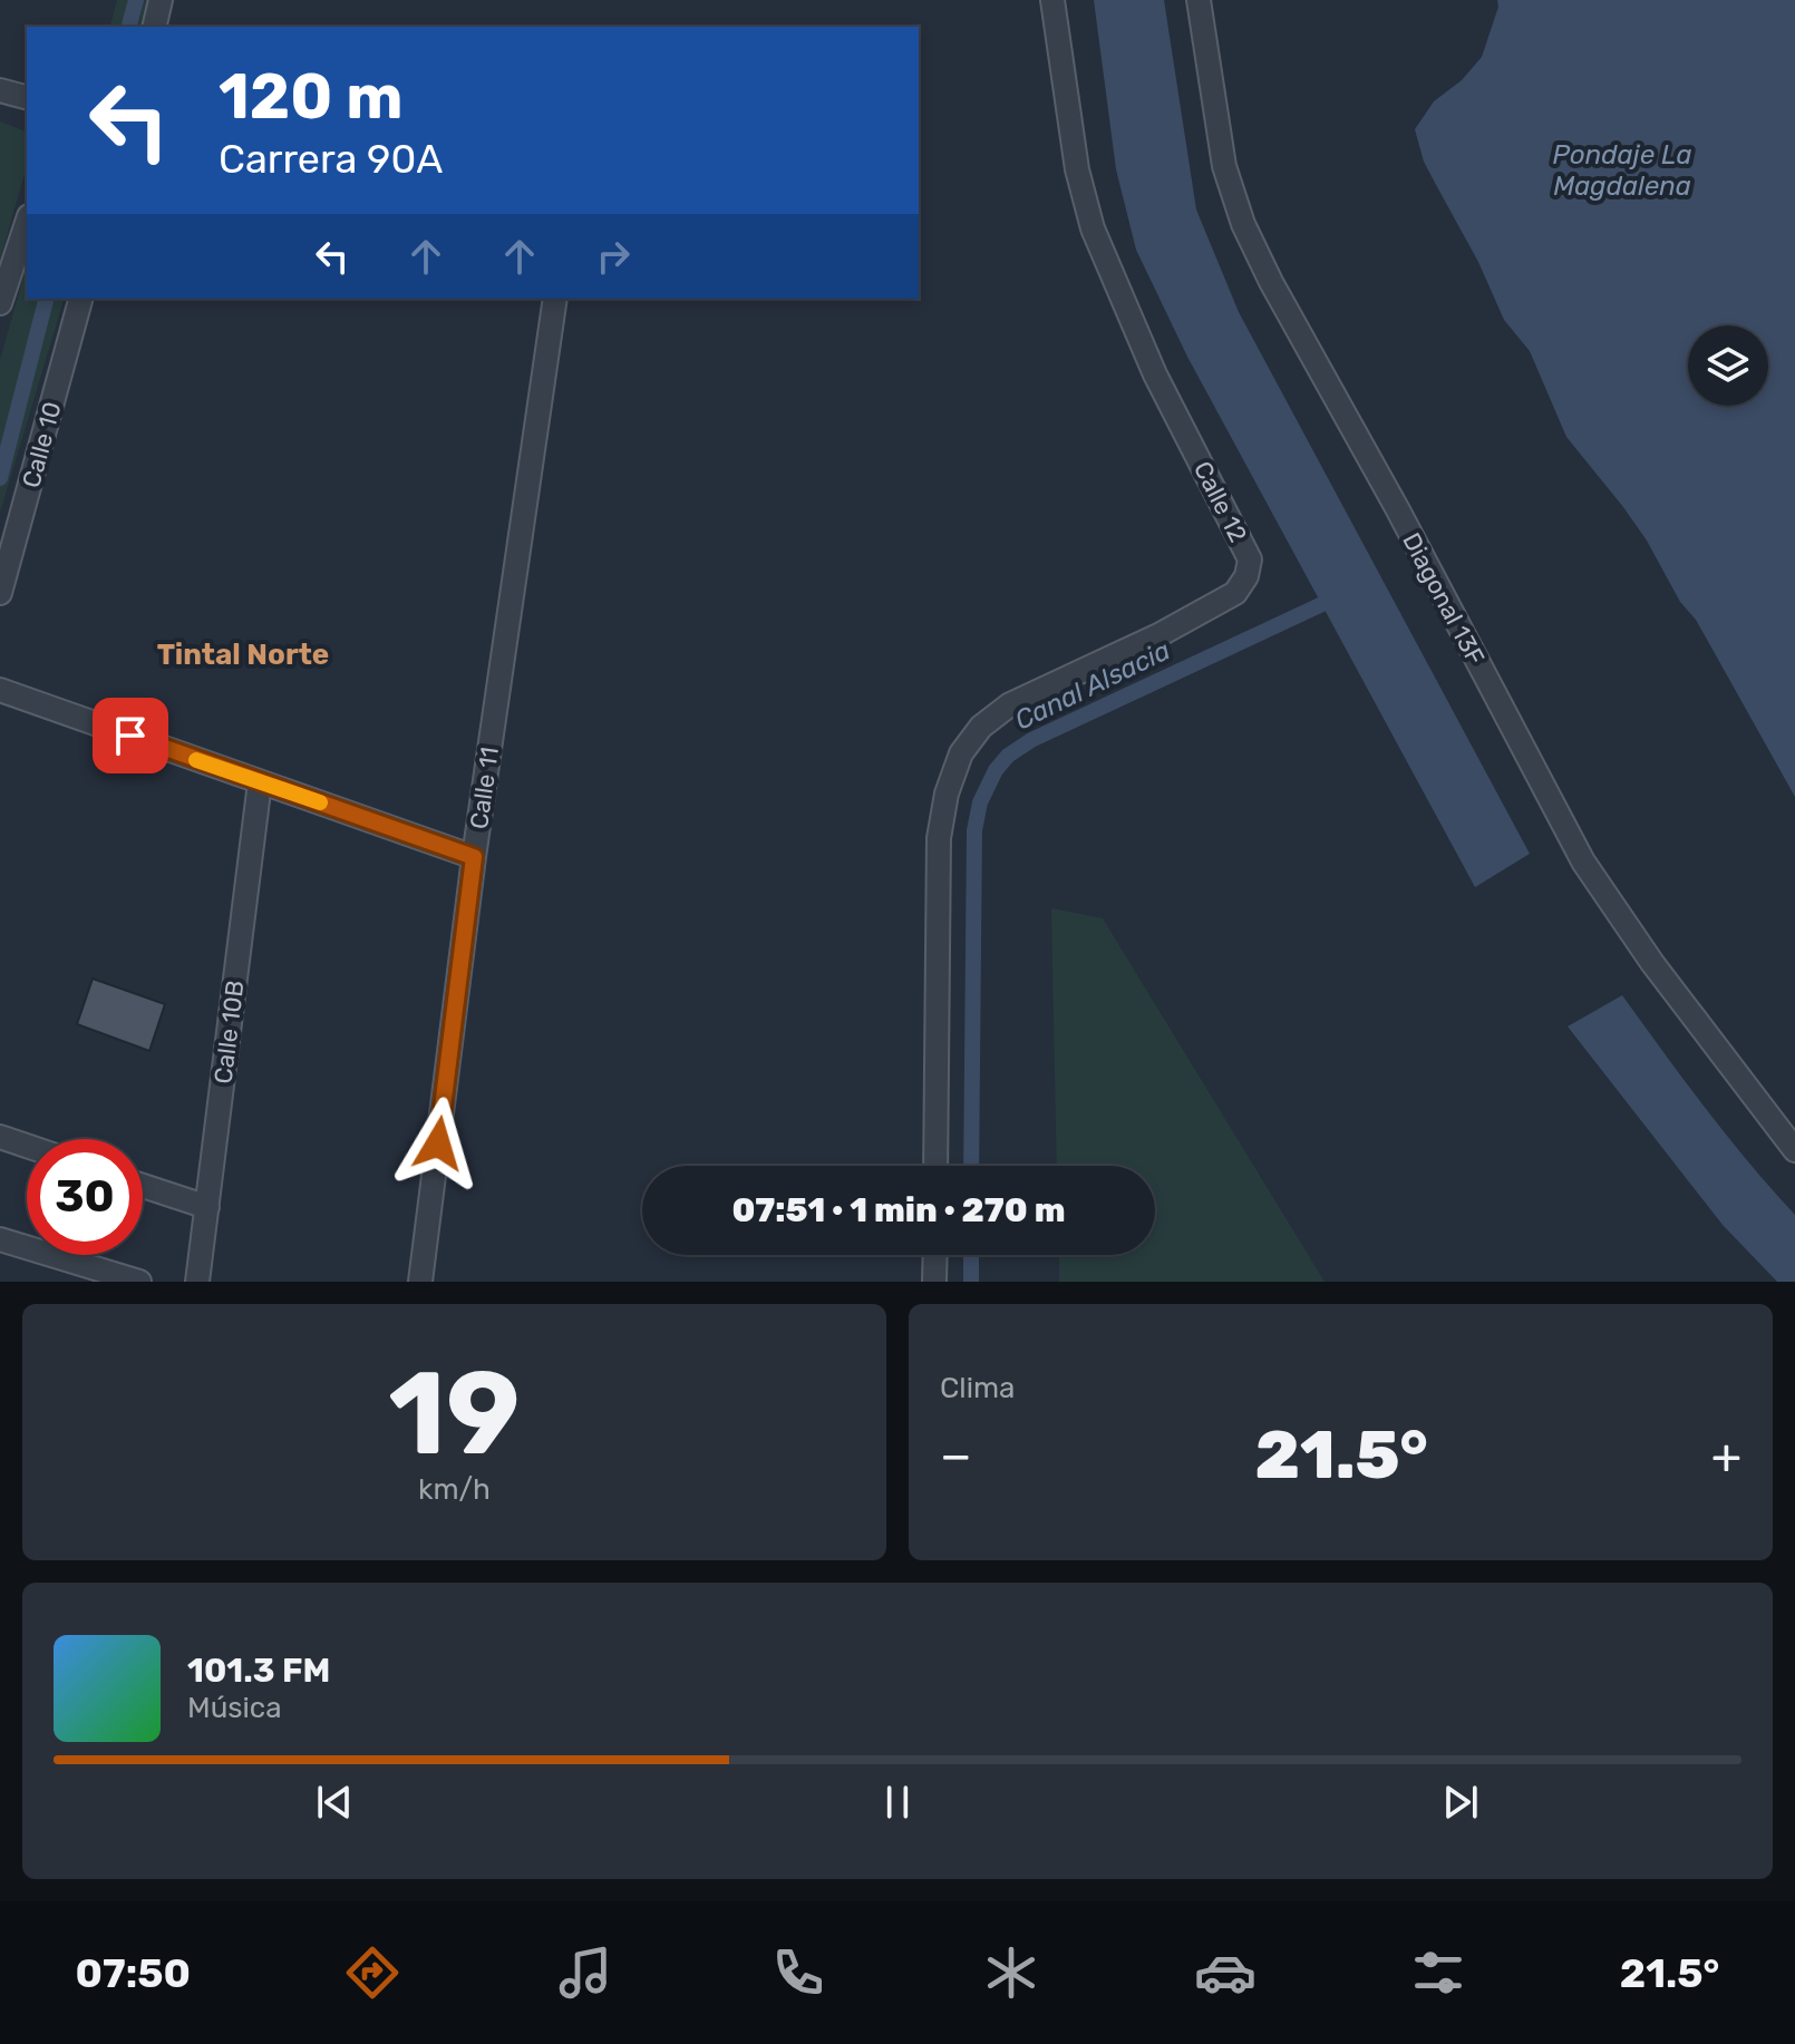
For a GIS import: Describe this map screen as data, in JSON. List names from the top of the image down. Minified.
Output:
{"streets":{"street":["Calle 10","Calle 12","Diagonal 13F","Calle 11","Calle 10B"]},"districts":["Tintal Norte"],"water":["Pondaje La Magdalena","Canal Alsacia"],"page":{"turn":["120 m","Carrera 90A"],"limit":"30","trip":"07:51 · 1 min · 270 m","tile":[["19","km/h"],"Clima"],"heat":["−","21.5°","+"],"song":["101.3 FM","Música"],"tabs":["07:50","21.5°"]}}
